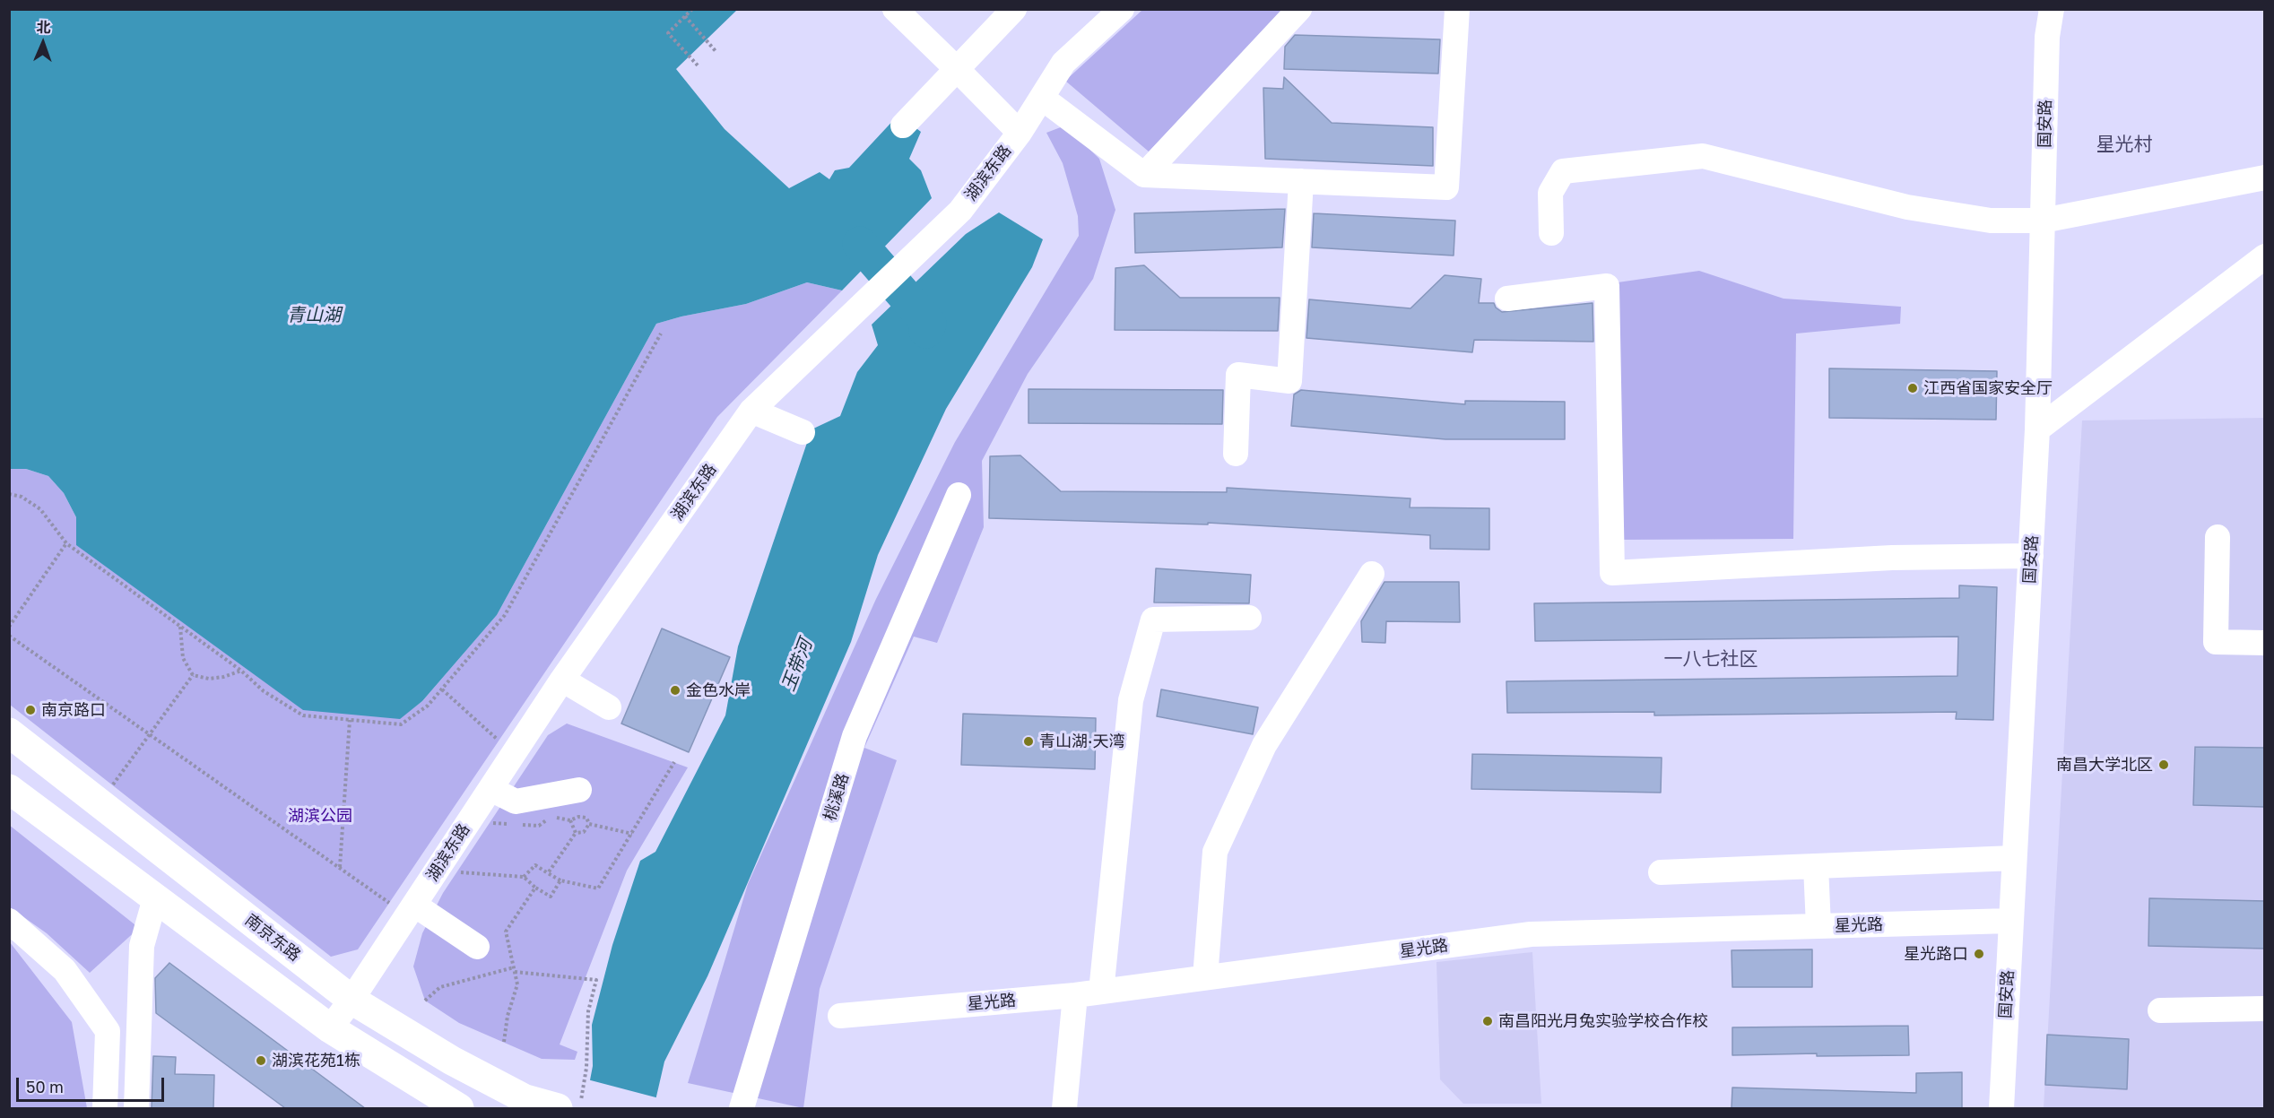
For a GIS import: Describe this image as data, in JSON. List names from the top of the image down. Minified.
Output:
{"streets":{"main road":["南京东路"],"street":["国安路","湖滨东路","桃溪路","星光路"]},"crossings":[["国安路","星光路"],["湖滨东路","南京东路"]],"districts":["星光村","一八七社区"],"water":["青山湖","玉带河"],"parks":["湖滨公园"],"places":["江西省国家安全厅","金色水岸","南京路口","青山湖·天湾","南昌大学北区","星光路口","南昌阳光月兔实验学校合作校","湖滨花苑1栋"],"scale_bar":"50 m","north":"top"}
